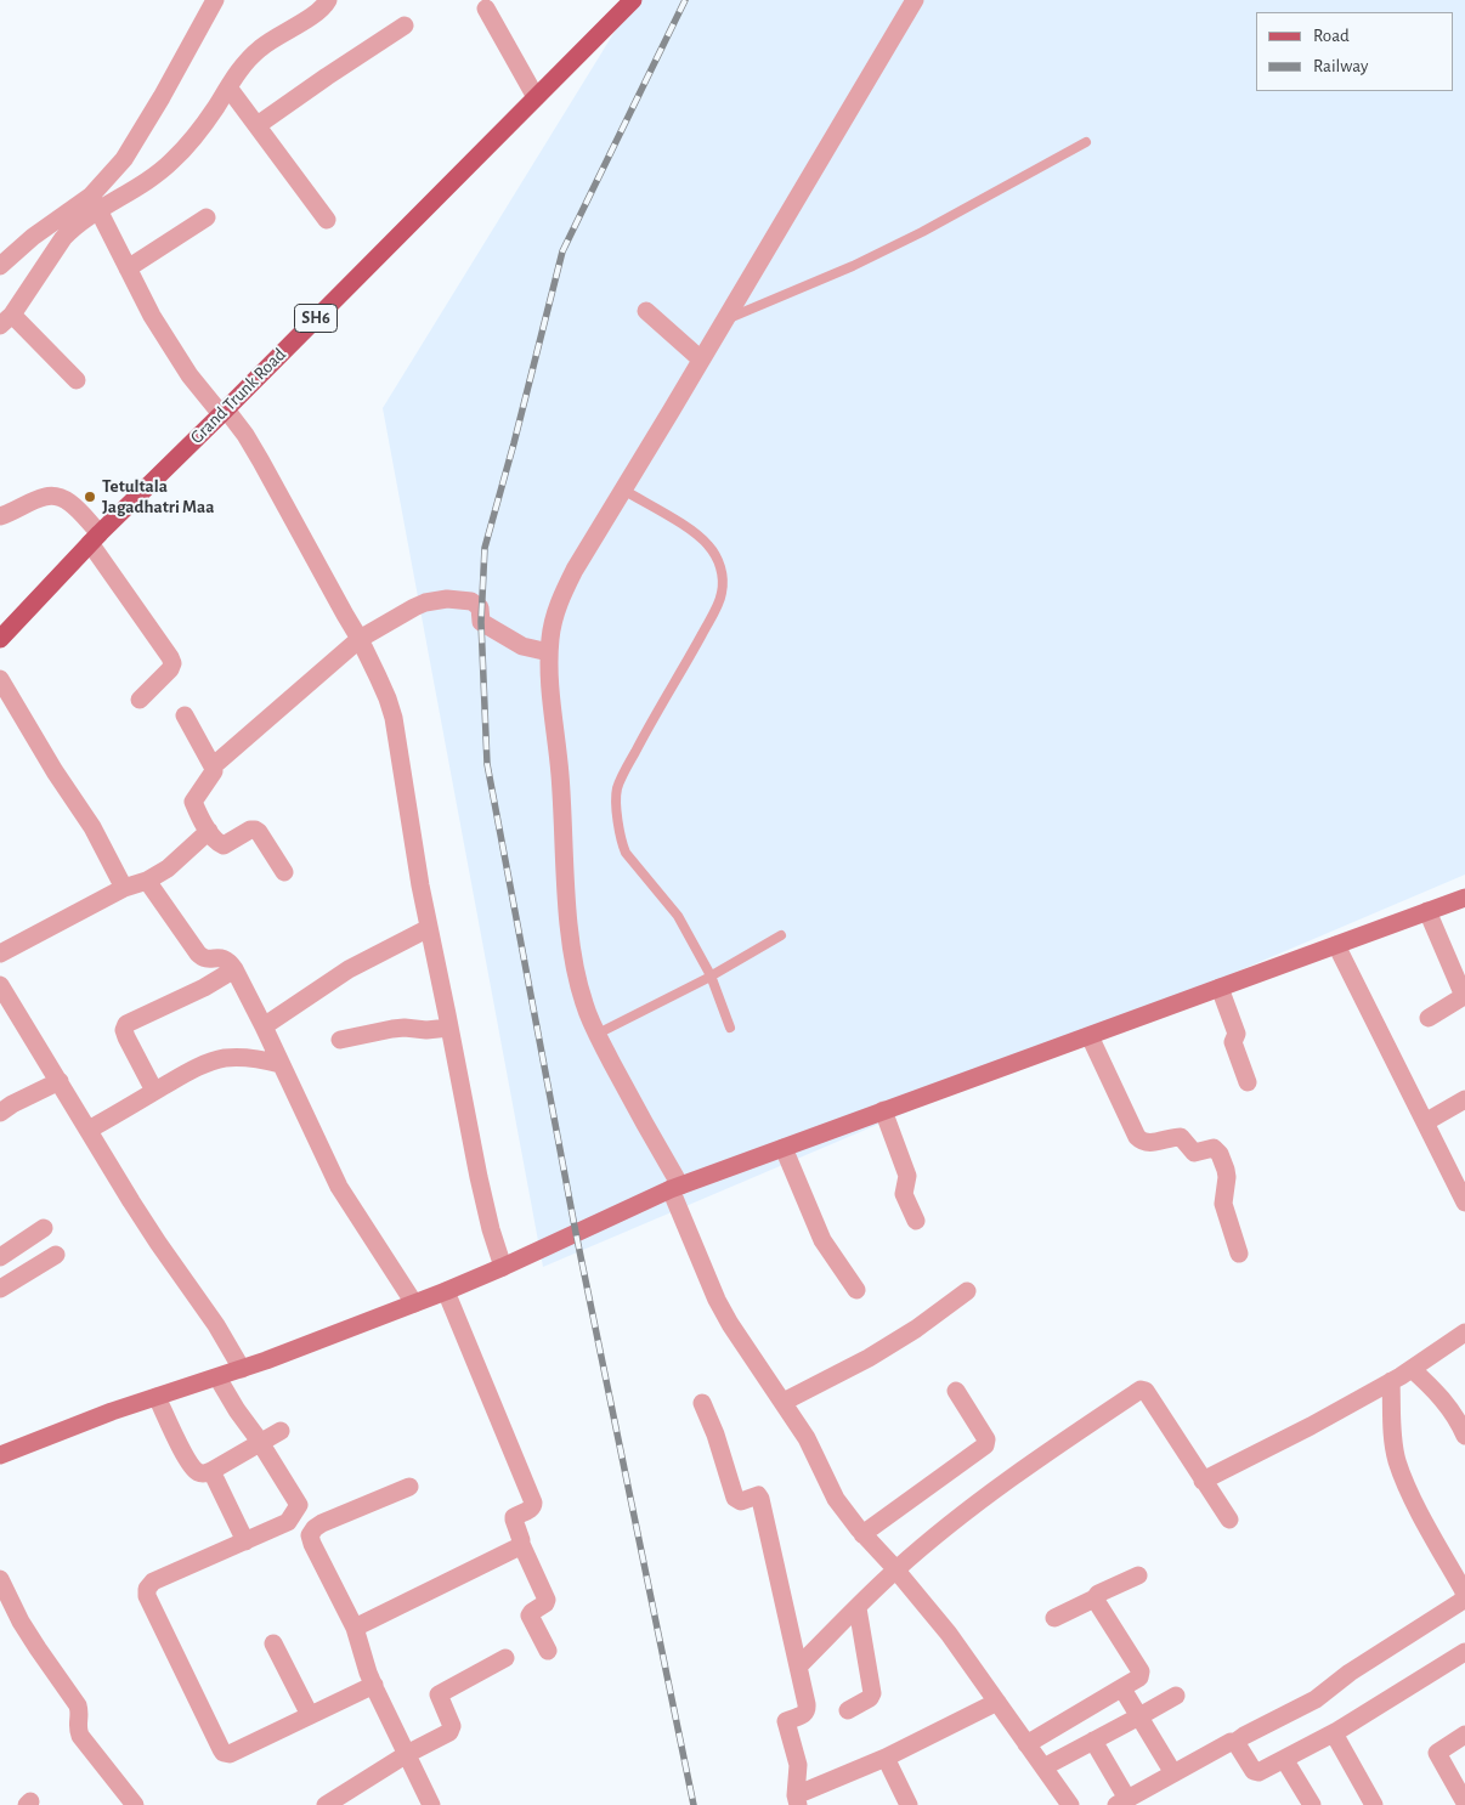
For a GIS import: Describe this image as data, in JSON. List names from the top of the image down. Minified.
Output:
{"streets":{"main road":["SH6","Grand Trunk Road"]},"places":["Tetultala Jagadhatri Maa"],"legend":["Road","Railway"]}
